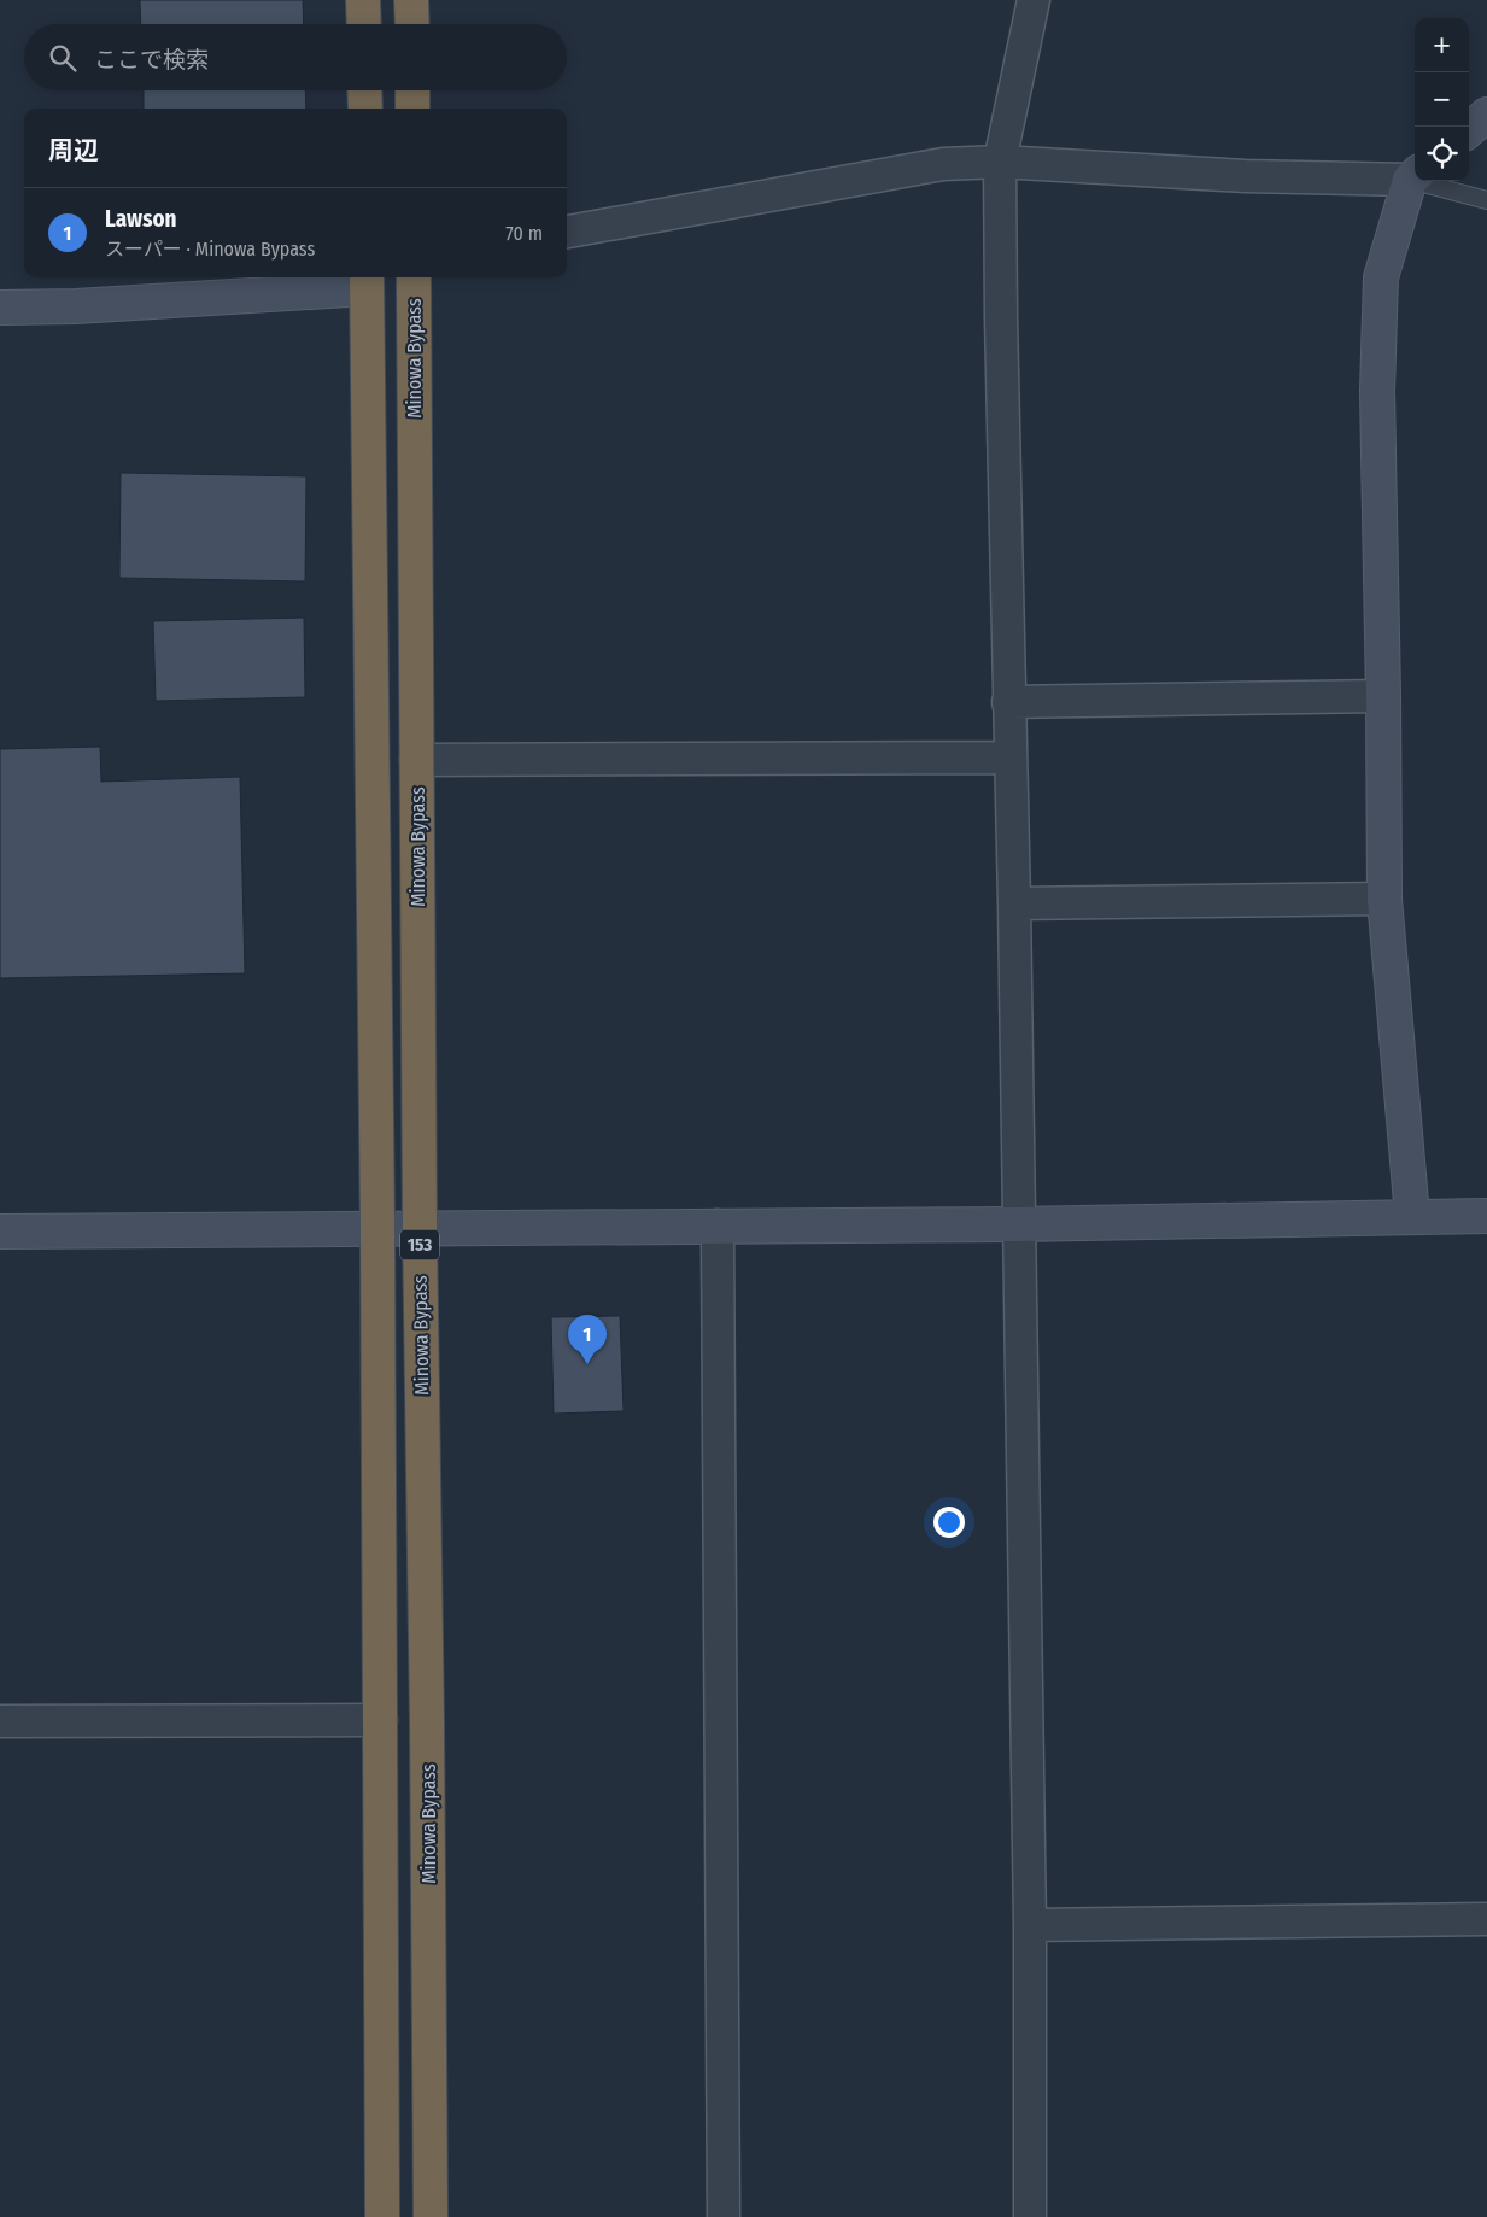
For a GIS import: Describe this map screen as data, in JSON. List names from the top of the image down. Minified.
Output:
{"streets":{"highway":["Minowa Bypass","153"]},"page":{"map_buttons":["+","−"],"search":"ここで検索","heading":"周辺","list":[{"mark":"1","name":"Lawson","note":"スーパー · Minowa Bypass","value":"70 m"}],"pins":"1"}}
